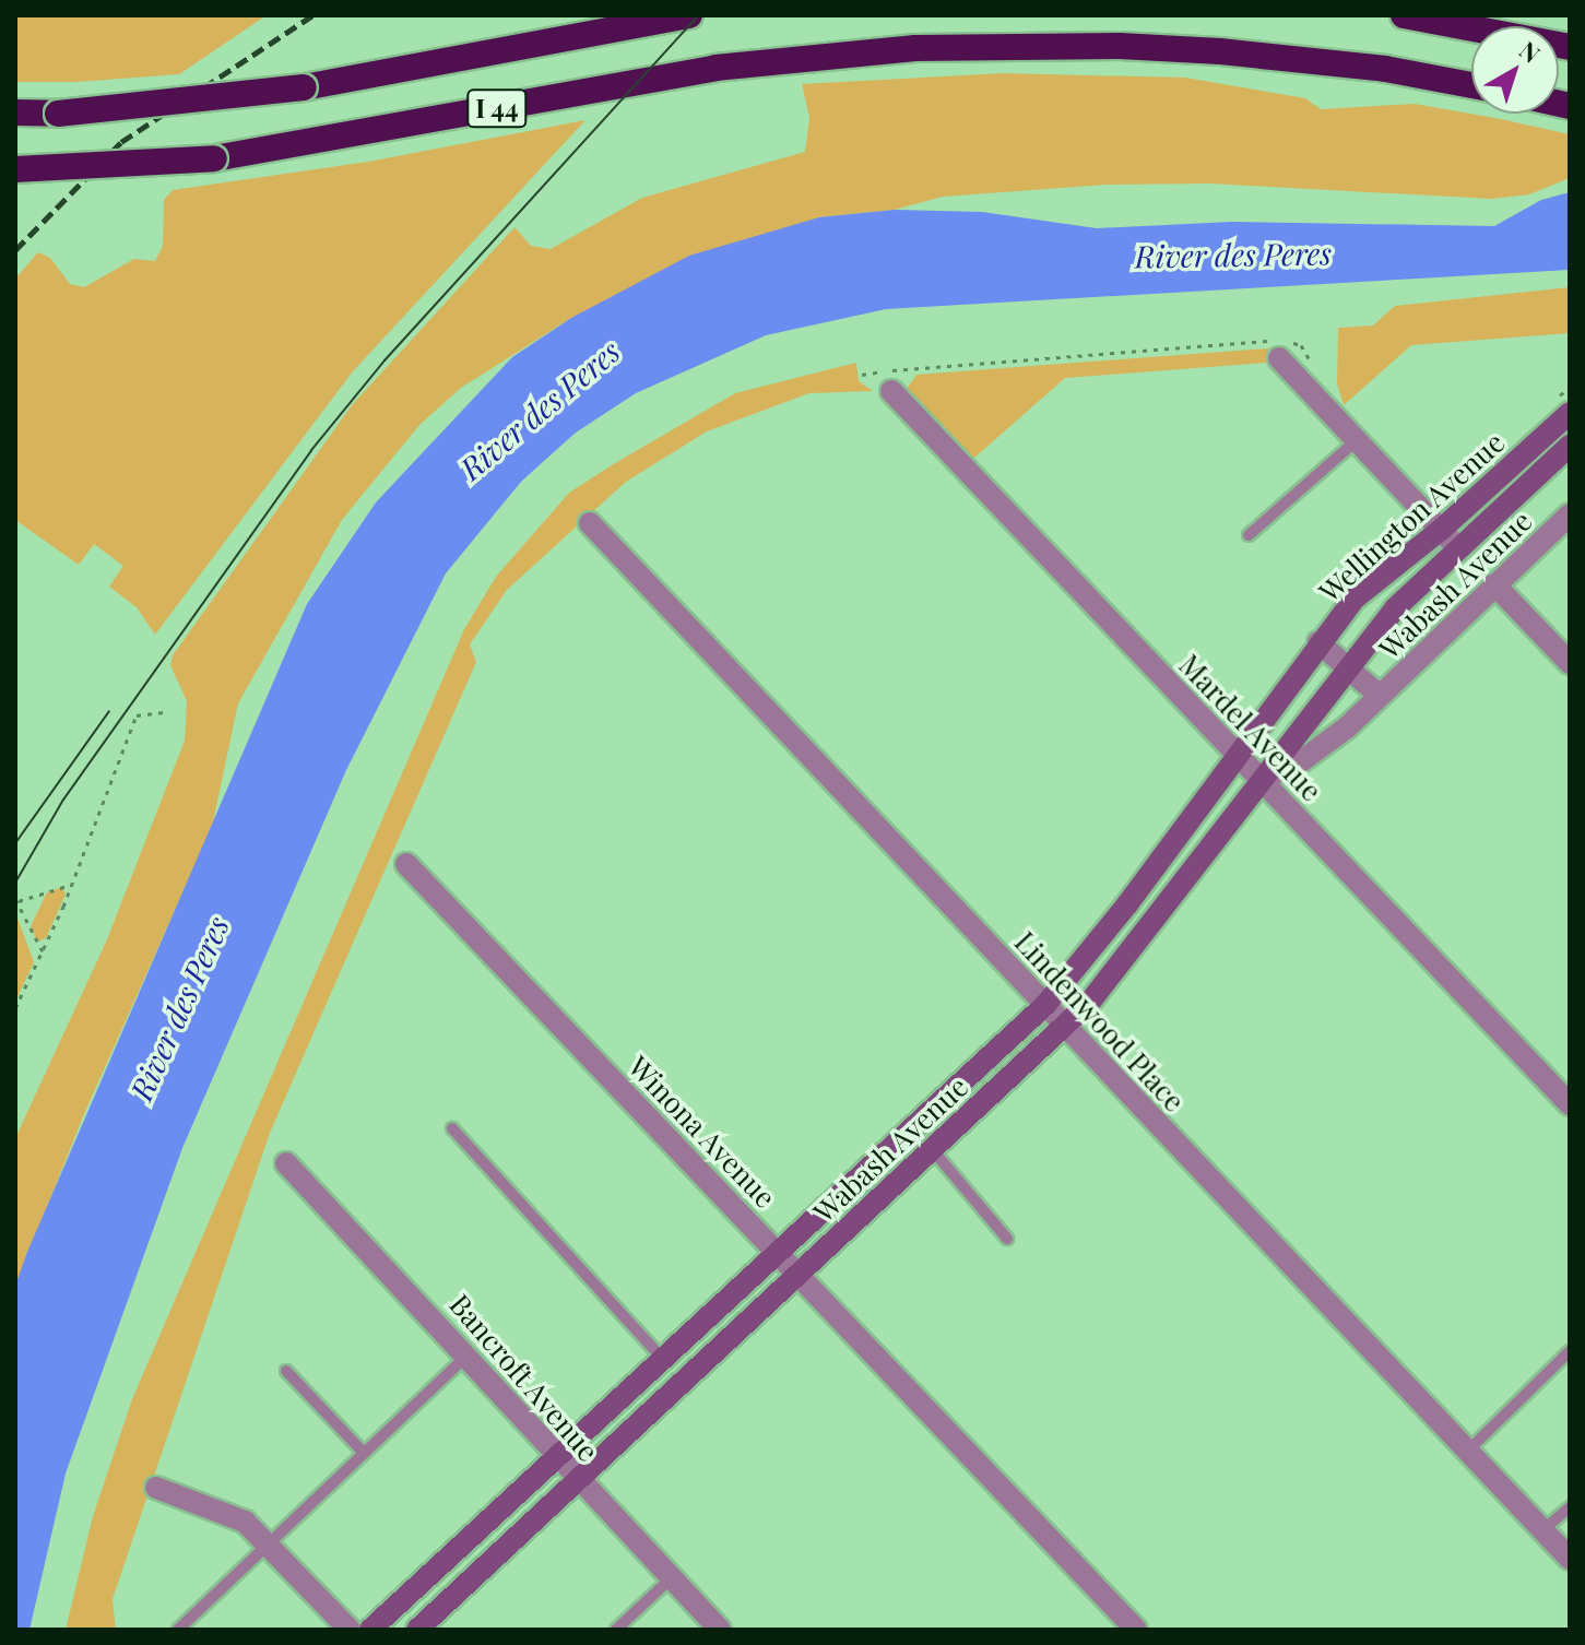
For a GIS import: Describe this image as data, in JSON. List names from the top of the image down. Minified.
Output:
{"streets":{"highway":["I 44"],"main road":["Wellington Avenue","Wabash Avenue"],"street":["Mardel Avenue","Lindenwood Place","Winona Avenue","Bancroft Avenue"]},"crossings":[["Wellington Avenue","Wabash Avenue"],["Wellington Avenue","Mardel Avenue"],["Wabash Avenue","Mardel Avenue"],["Wabash Avenue","Lindenwood Place"],["Wabash Avenue","Winona Avenue"],["Wabash Avenue","Bancroft Avenue"]],"water":["River des Peres"],"north":"top right"}
